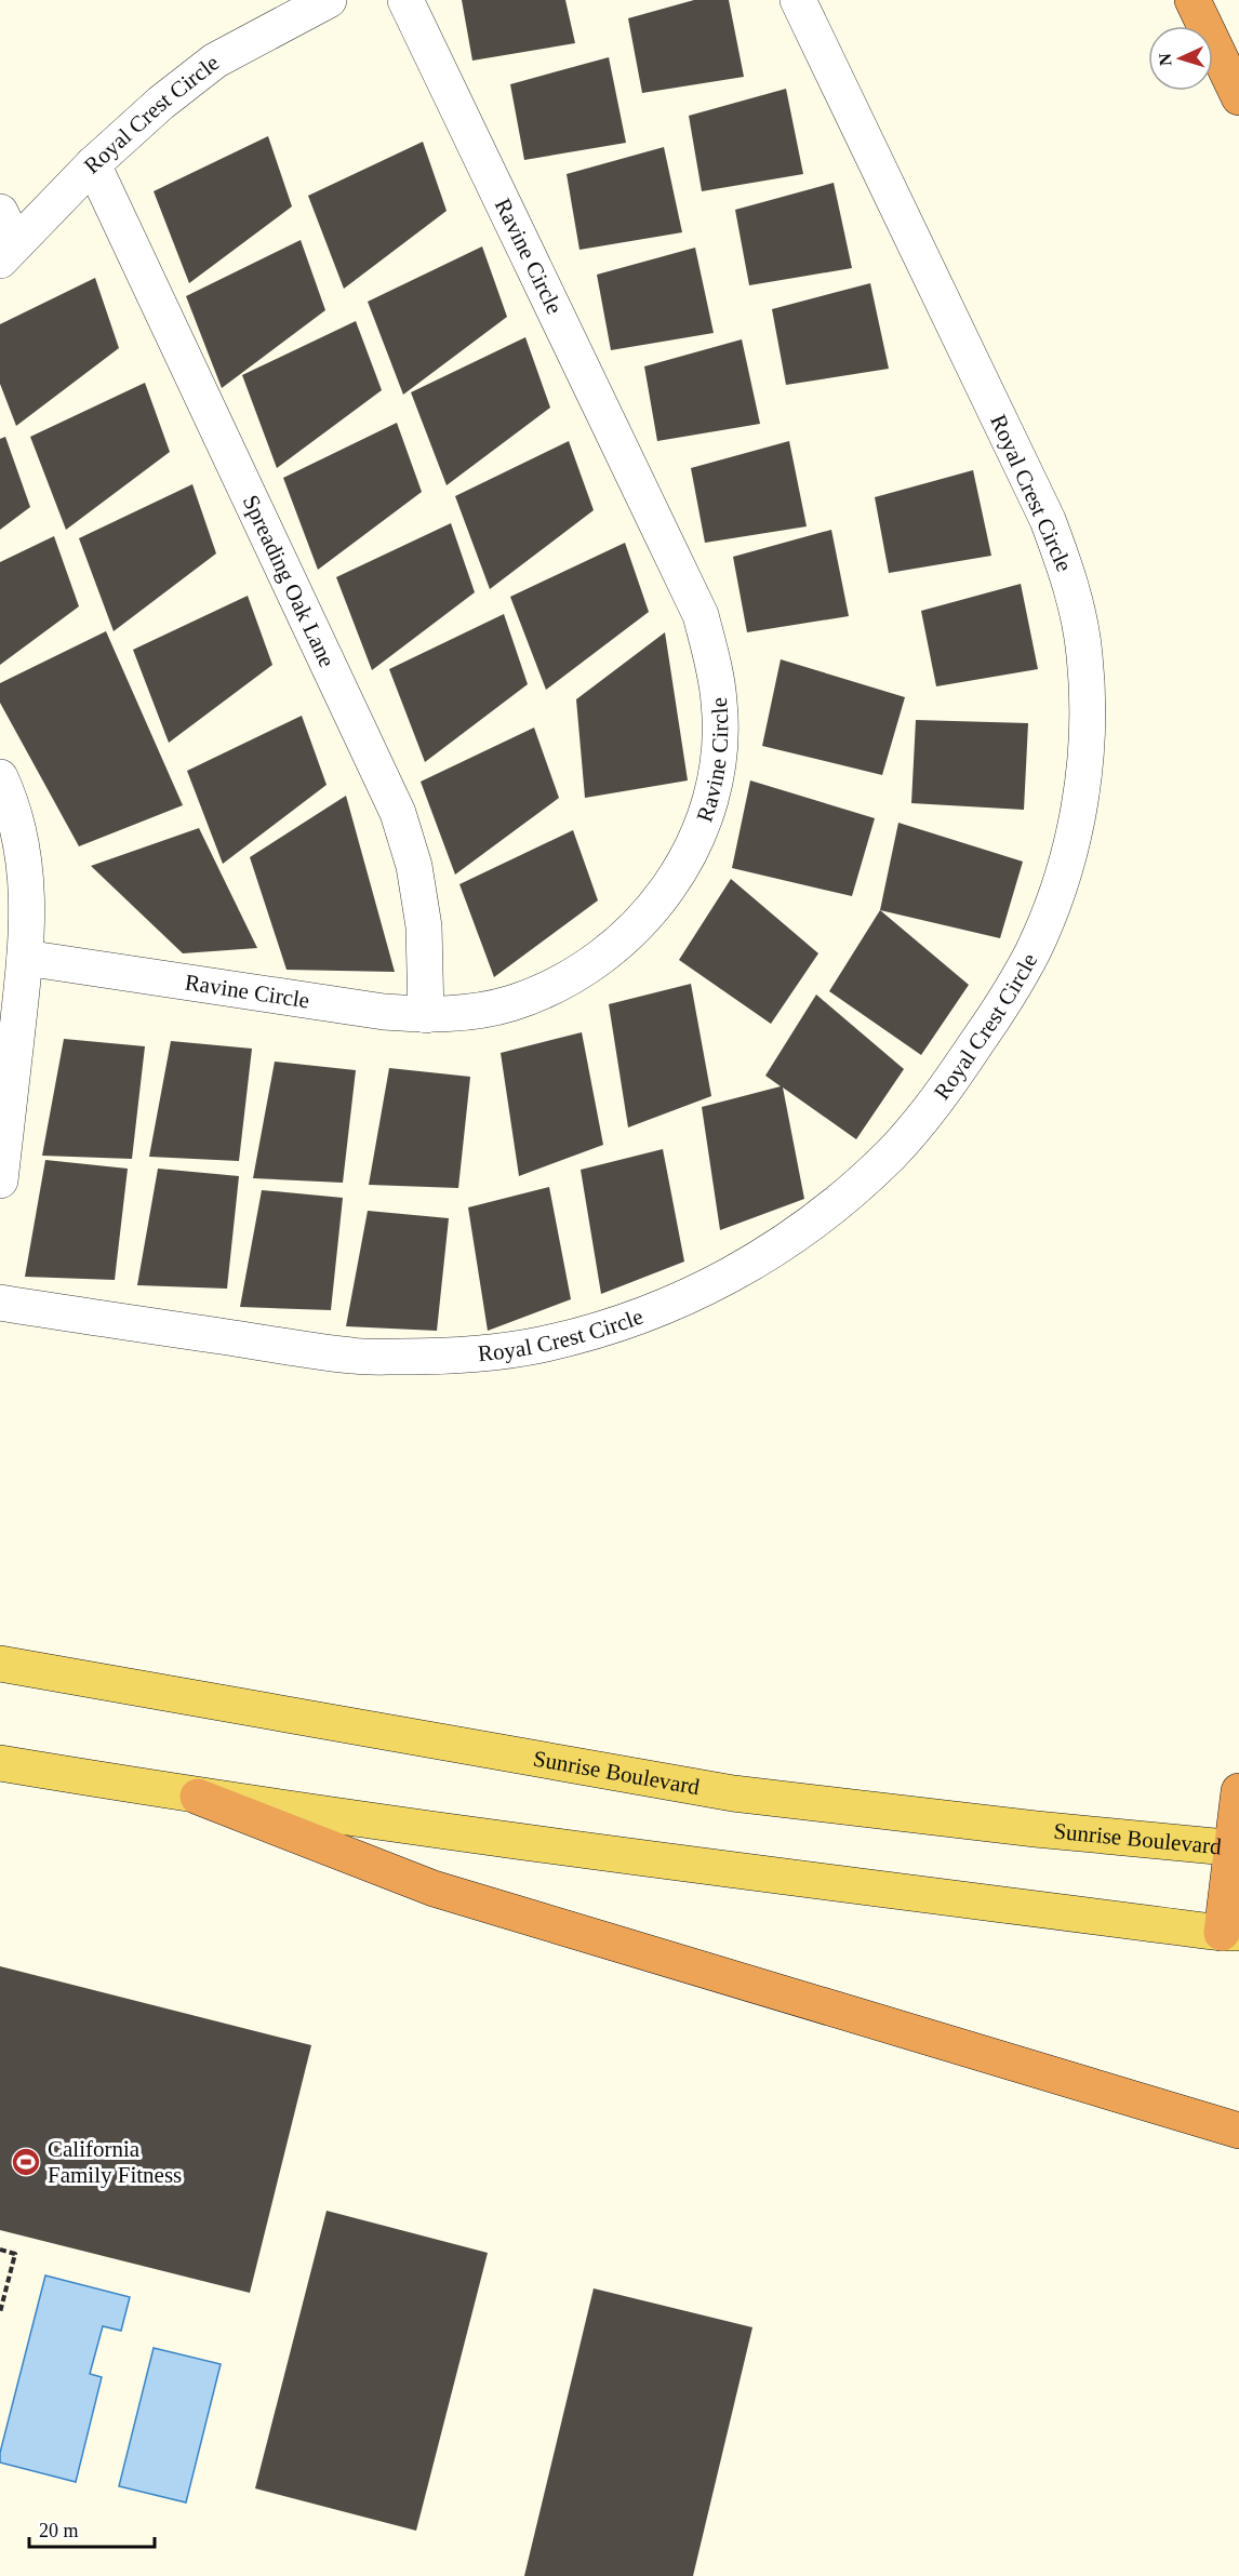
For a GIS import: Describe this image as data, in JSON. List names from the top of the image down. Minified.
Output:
{"streets":{"main road":["Sunrise Boulevard"],"street":["Royal Crest Circle","Ravine Circle","Spreading Oak Lane"]},"crossings":[["Royal Crest Circle","Spreading Oak Lane"],["Ravine Circle","Spreading Oak Lane"]],"places":{"sports":["California Family Fitness"]},"scale_bar":"20 m","north":"left"}
